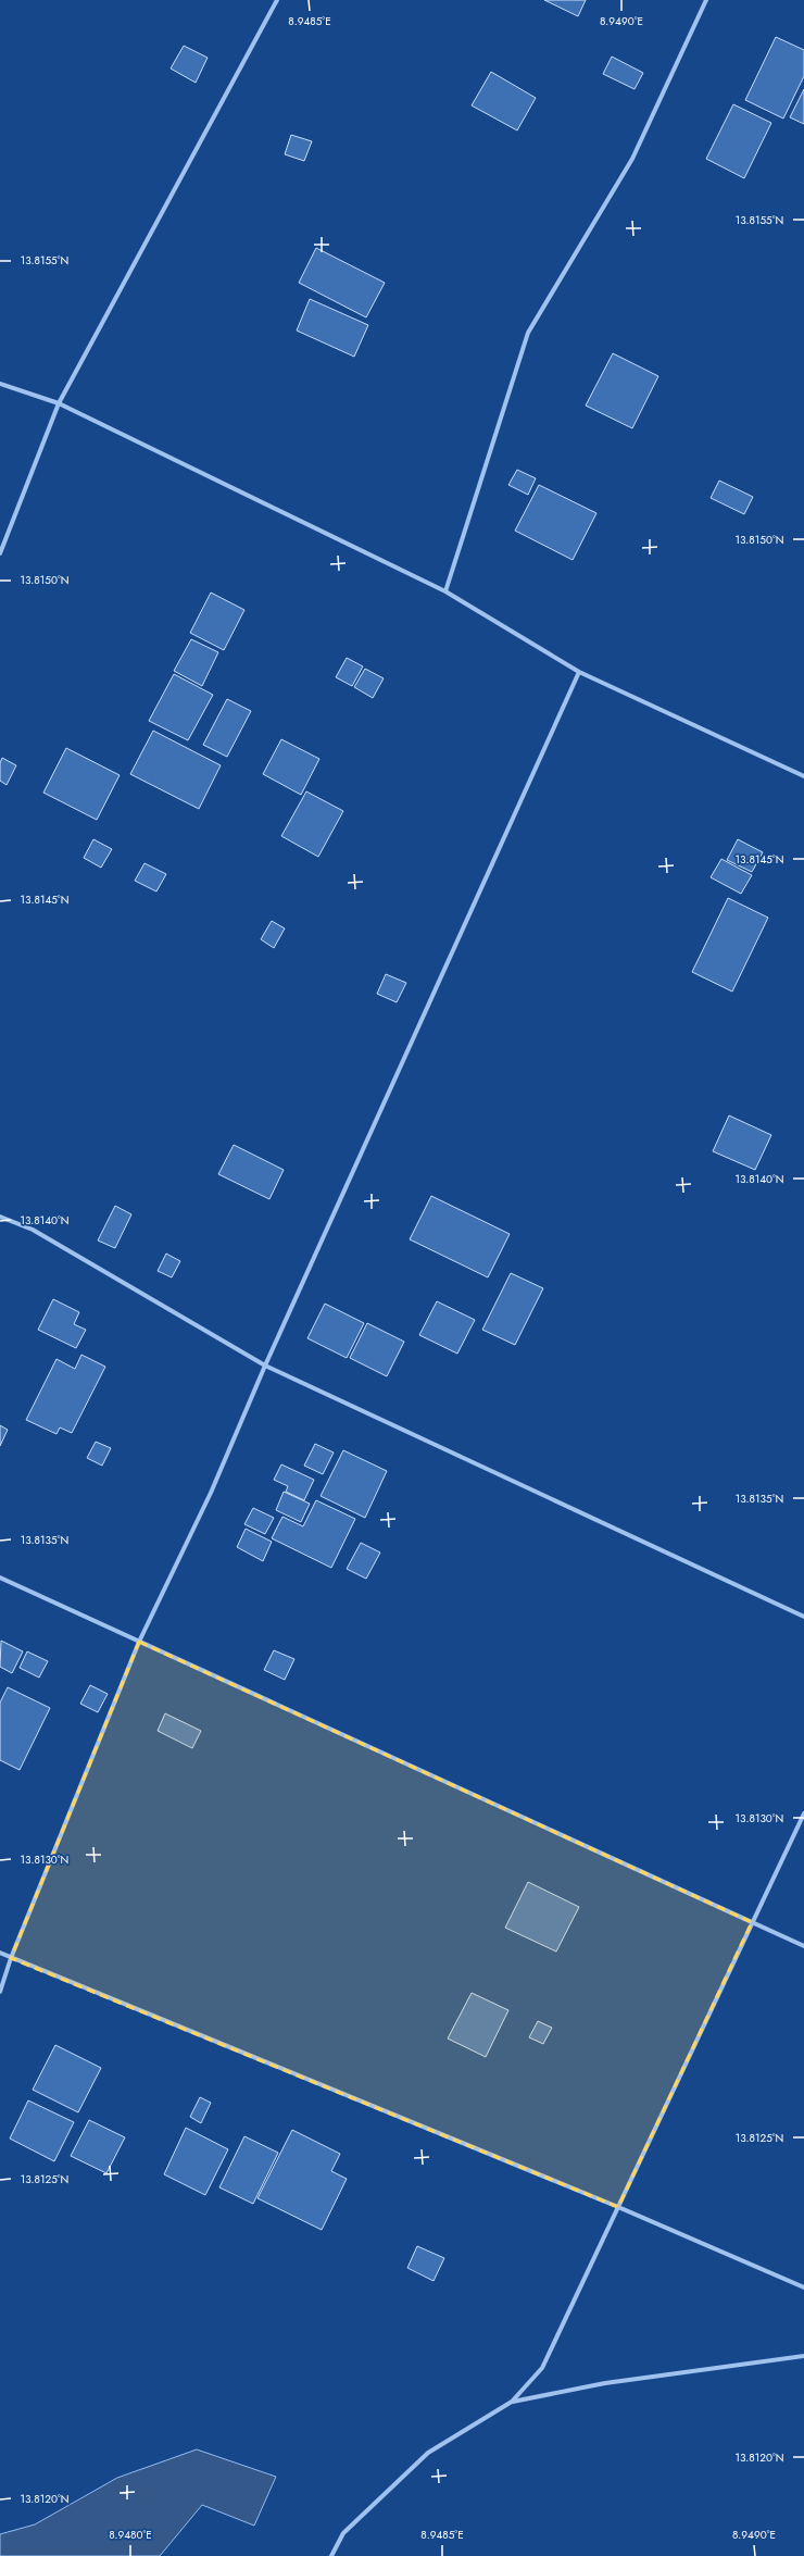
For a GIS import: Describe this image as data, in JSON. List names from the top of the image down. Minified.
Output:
{"coordinates":["8.9485°E","8.9490°E","13.8155°N","13.8150°N","13.8145°N","13.8140°N","13.8135°N","13.8130°N","13.8125°N","13.8120°N","8.9480°E"]}
